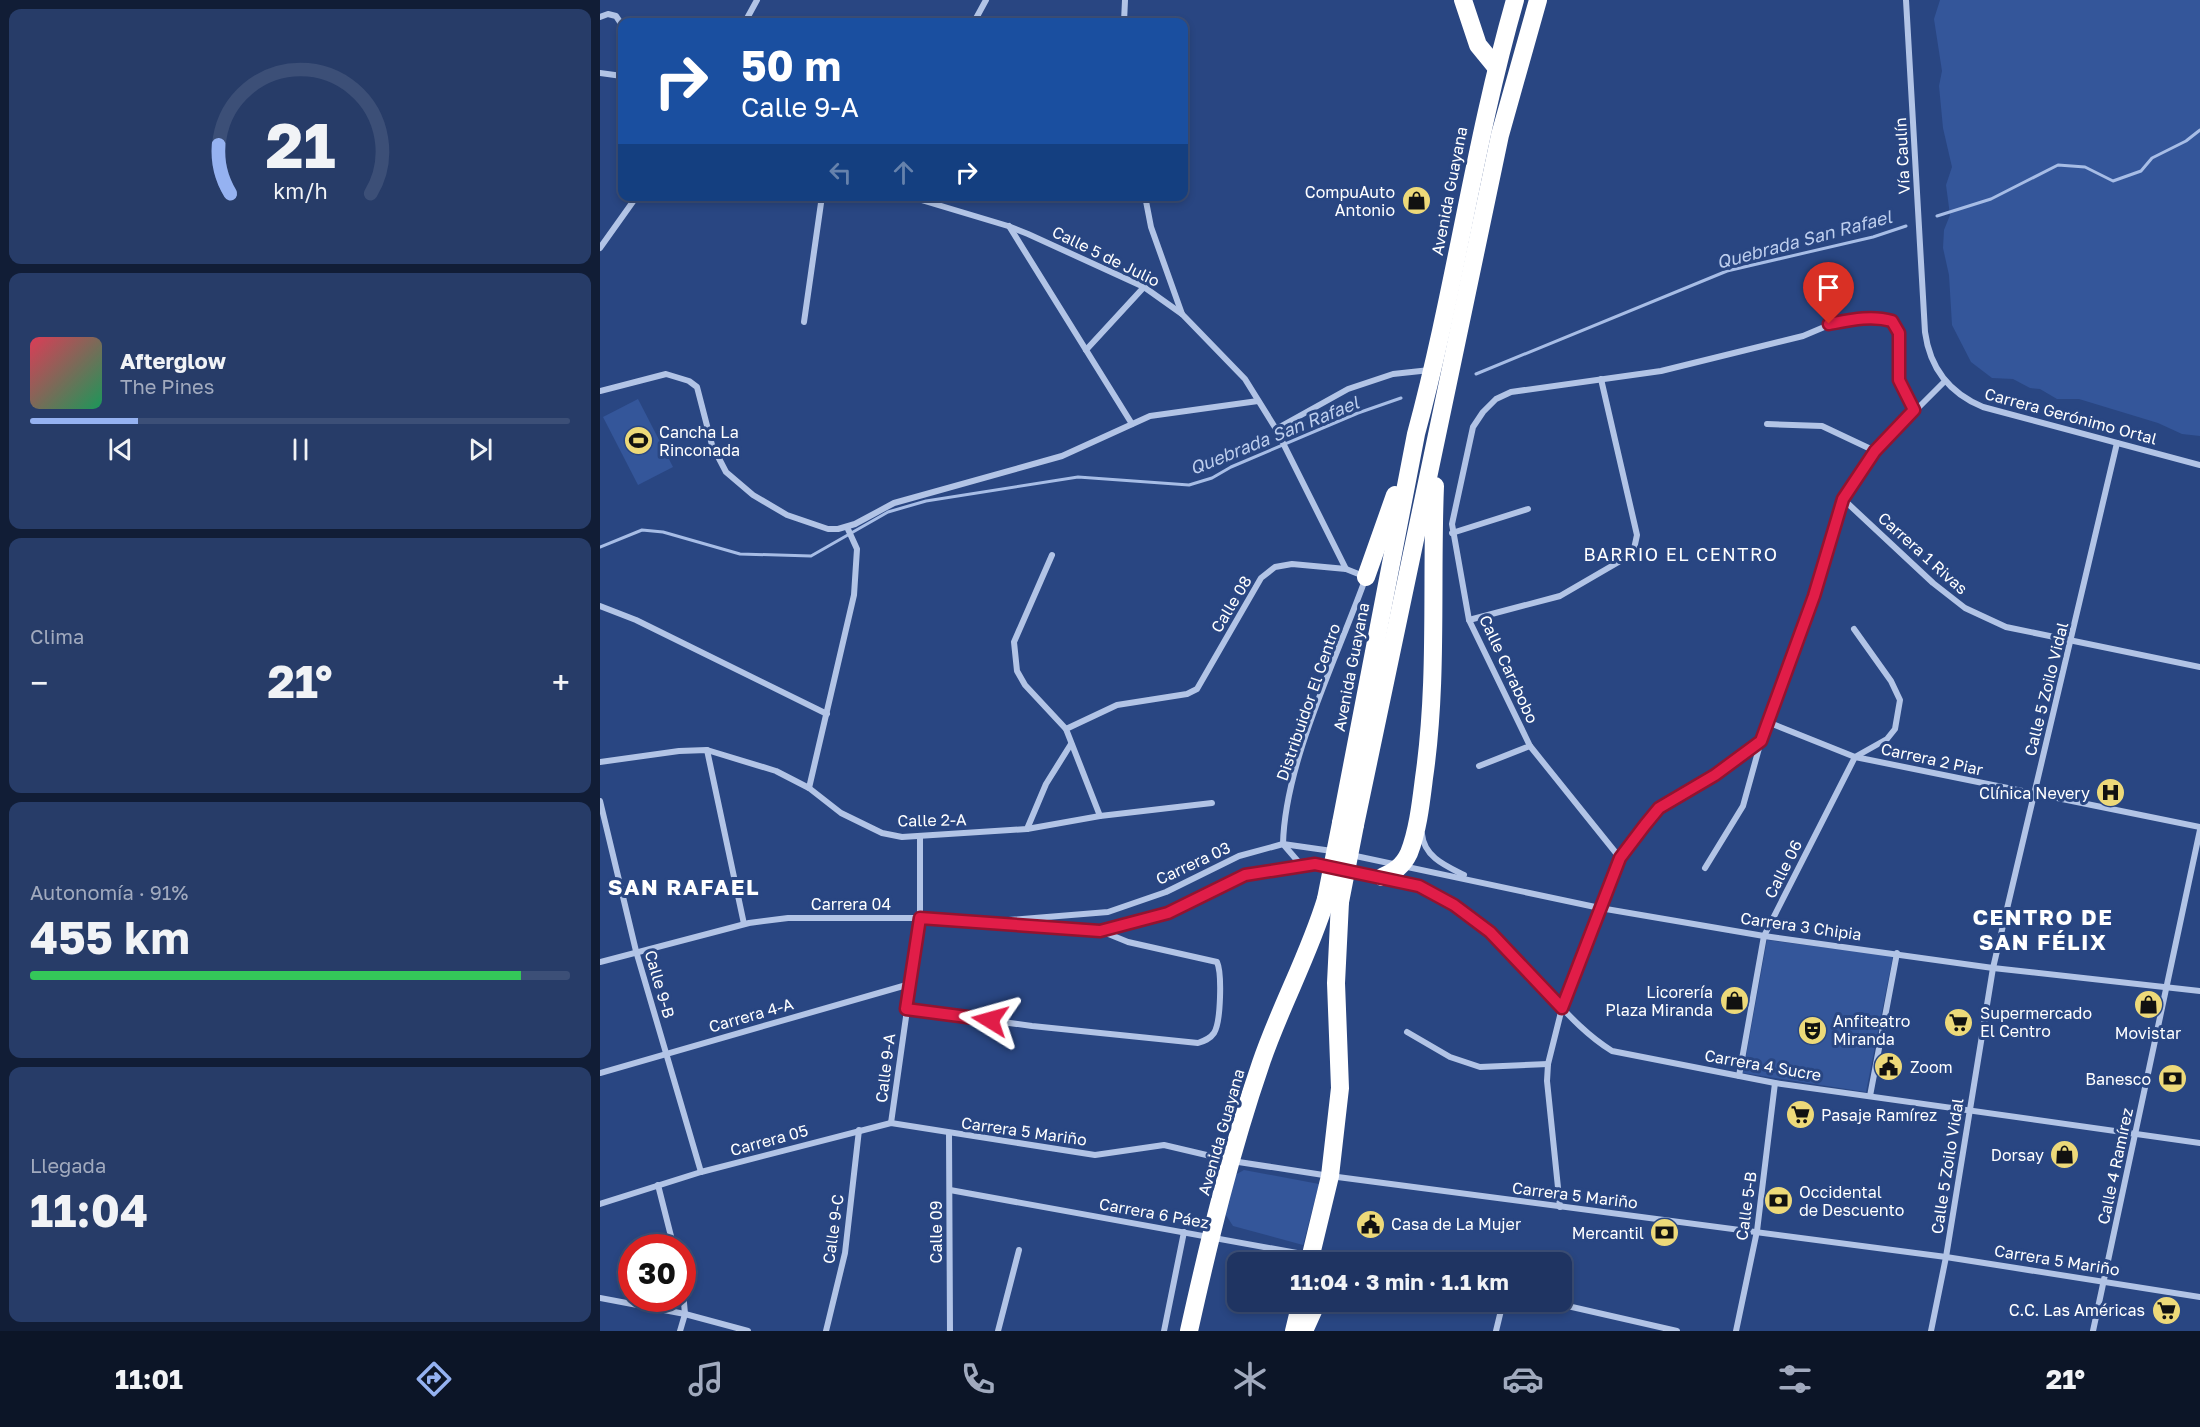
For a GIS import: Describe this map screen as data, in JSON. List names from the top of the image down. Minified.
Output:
{"streets":{"highway":["Avenida Guayana"],"street":["Vía Caulín","Calle 5 de Julio","Carrera Gerónimo Ortal","Carrera 1 Rivas","Calle 08","Calle Carabobo","Calle 5 Zoilo Vidal","Distribuidor El Centro","Carrera 2 Piar","Calle 2-A","Carrera 03","Calle 06","Carrera 04","Carrera 3 Chipia","Calle 9-B","Carrera 4-A","Carrera 4 Sucre","Calle 9-A","Carrera 5 Mariño","Carrera 05","Calle 4 Ramírez","Calle 5-B","Carrera 6 Páez","Calle 9-C","Calle 09"]},"crossings":[["Vía Caulín","Carrera Gerónimo Ortal"],["Avenida Guayana","Carrera 5 Mariño"],["Avenida Guayana","Carrera 6 Páez"],["Calle 5 de Julio","Calle 08"],["Carrera Gerónimo Ortal","Calle 5 Zoilo Vidal"],["Carrera 1 Rivas","Calle 5 Zoilo Vidal"],["Calle 5 Zoilo Vidal","Carrera 2 Piar"],["Calle 5 Zoilo Vidal","Carrera 3 Chipia"],["Calle 5 Zoilo Vidal","Carrera 4 Sucre"],["Calle 5 Zoilo Vidal","Carrera 5 Mariño"],["Distribuidor El Centro","Carrera 03"],["Carrera 2 Piar","Calle 06"],["Carrera 2 Piar","Calle 4 Ramírez"],["Calle 2-A","Calle 9-A"],["Carrera 03","Carrera 04"],["Carrera 03","Carrera 3 Chipia"],["Calle 06","Carrera 3 Chipia"],["Calle 06","Carrera 4 Sucre"],["Carrera 04","Calle 9-B"],["Carrera 04","Carrera 4 Sucre"],["Carrera 04","Calle 9-A"],["Carrera 3 Chipia","Calle 4 Ramírez"],["Calle 9-B","Carrera 4-A"],["Calle 9-B","Carrera 05"],["Carrera 4-A","Calle 9-A"],["Carrera 4 Sucre","Calle 4 Ramírez"],["Carrera 4 Sucre","Calle 5-B"],["Calle 9-A","Carrera 05"],["Carrera 5 Mariño","Carrera 05"],["Carrera 5 Mariño","Calle 4 Ramírez"],["Carrera 5 Mariño","Calle 5-B"],["Carrera 5 Mariño","Calle 09"],["Carrera 05","Calle 9-C"],["Carrera 05","Calle 09"],["Carrera 6 Páez","Calle 09"]],"districts":["BARRIO EL CENTRO","SAN RAFAEL","CENTRO DE SAN FÉLIX"],"water":["Quebrada San Rafael"],"places":{"shop":["CompuAuto Antonio","Licorería Plaza Miranda","Movistar","Dorsay"],"sports":["Cancha La Rinconada"],"hospital":["Clínica Nevery"],"supermarket":["Supermercado El Centro","Pasaje Ramírez","C.C. Las Américas"],"theatre":["Anfiteatro Miranda"],"public building":["Zoom","Casa de La Mujer"],"bank":["Banesco","Occidental de Descuento","Mercantil"]},"page":{"turn":["50 m","Calle 9-A"],"song":["Afterglow","The Pines"],"tile":["Clima",["Autonomía · 91%","455 km"],["Llegada","11:04"]],"heat":["−","21°","+"],"limit":"30","trip":"11:04 · 3 min · 1.1 km","tabs":["11:01","21°"],"gauge":["21","km/h"]}}
